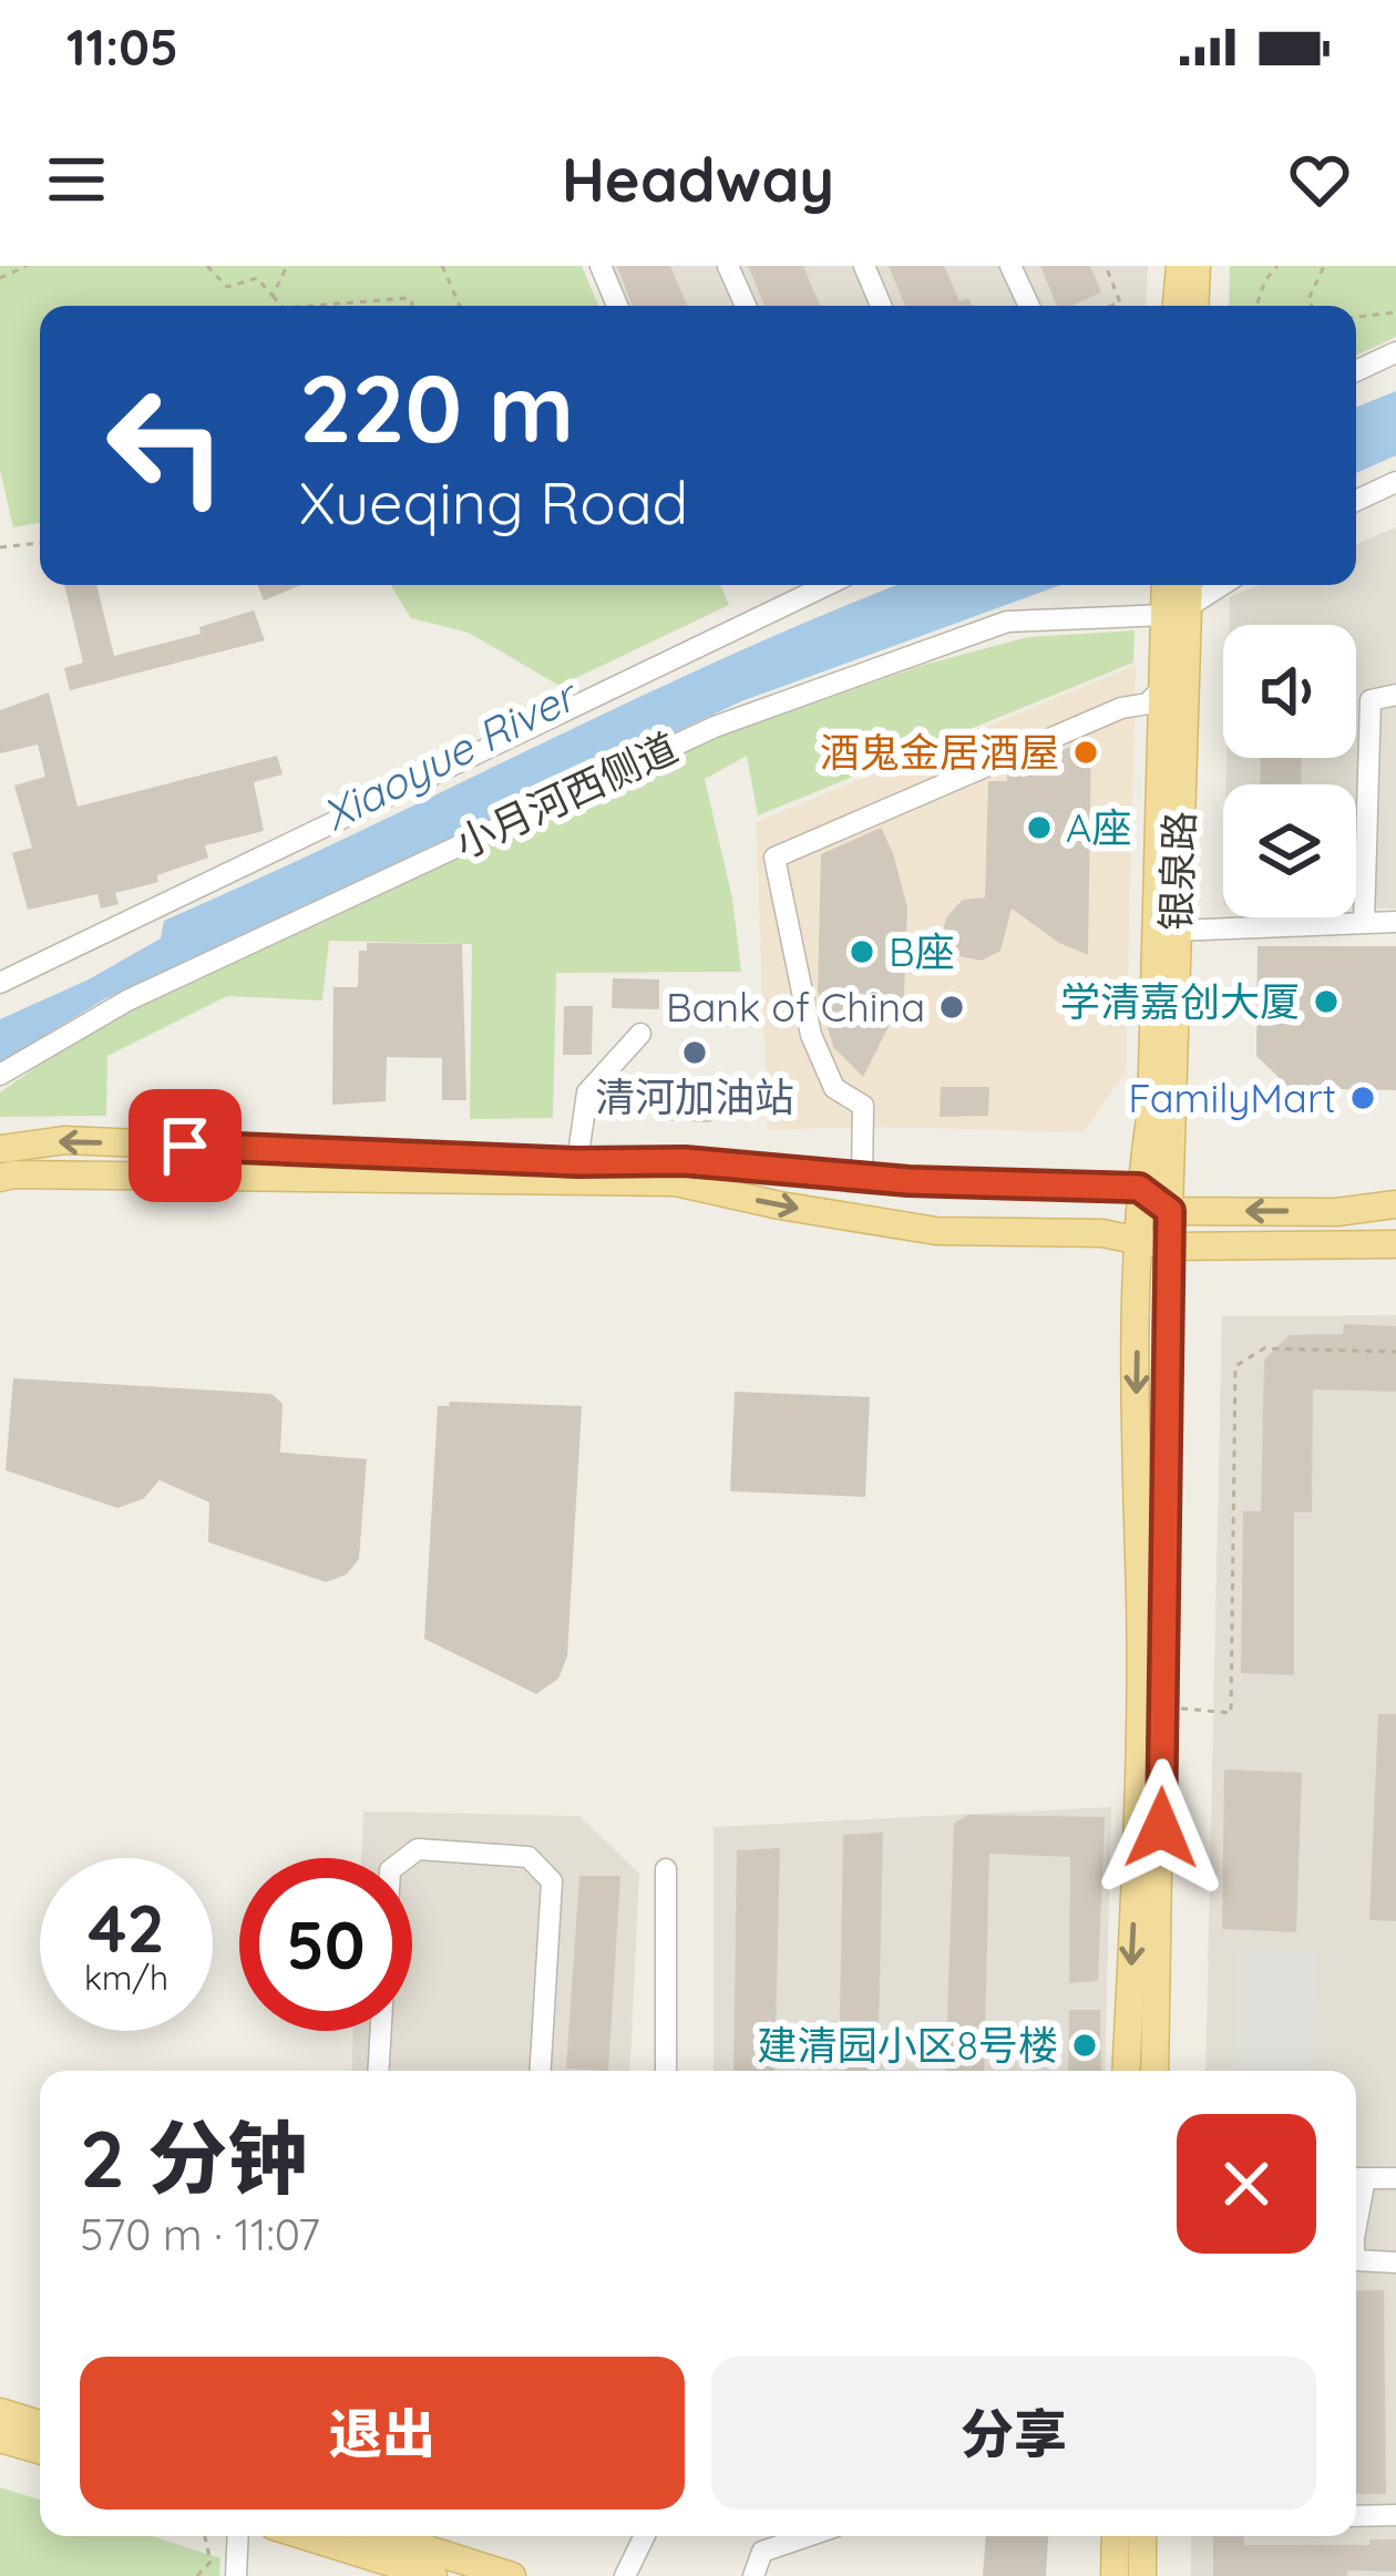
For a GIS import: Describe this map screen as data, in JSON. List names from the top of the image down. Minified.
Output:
{"streets":{"main road":["银泉路"],"street":["小月河西侧道"]},"crossings":[["小月河西侧道","银泉路"]],"water":["Xiaoyue River"],"places":["酒鬼金居酒屋","A座","B座","学清嘉创大厦","Bank of China","清河加油站","FamilyMart","建清园小区8号楼"],"page":{"status":"11:05","header":"Headway","turn":["220 m","Xueqing Road"],"speed":"42 km/h","limit":"50","heading":["2 分钟","570 m · 11:07"],"buttons":["退出","分享"]}}
